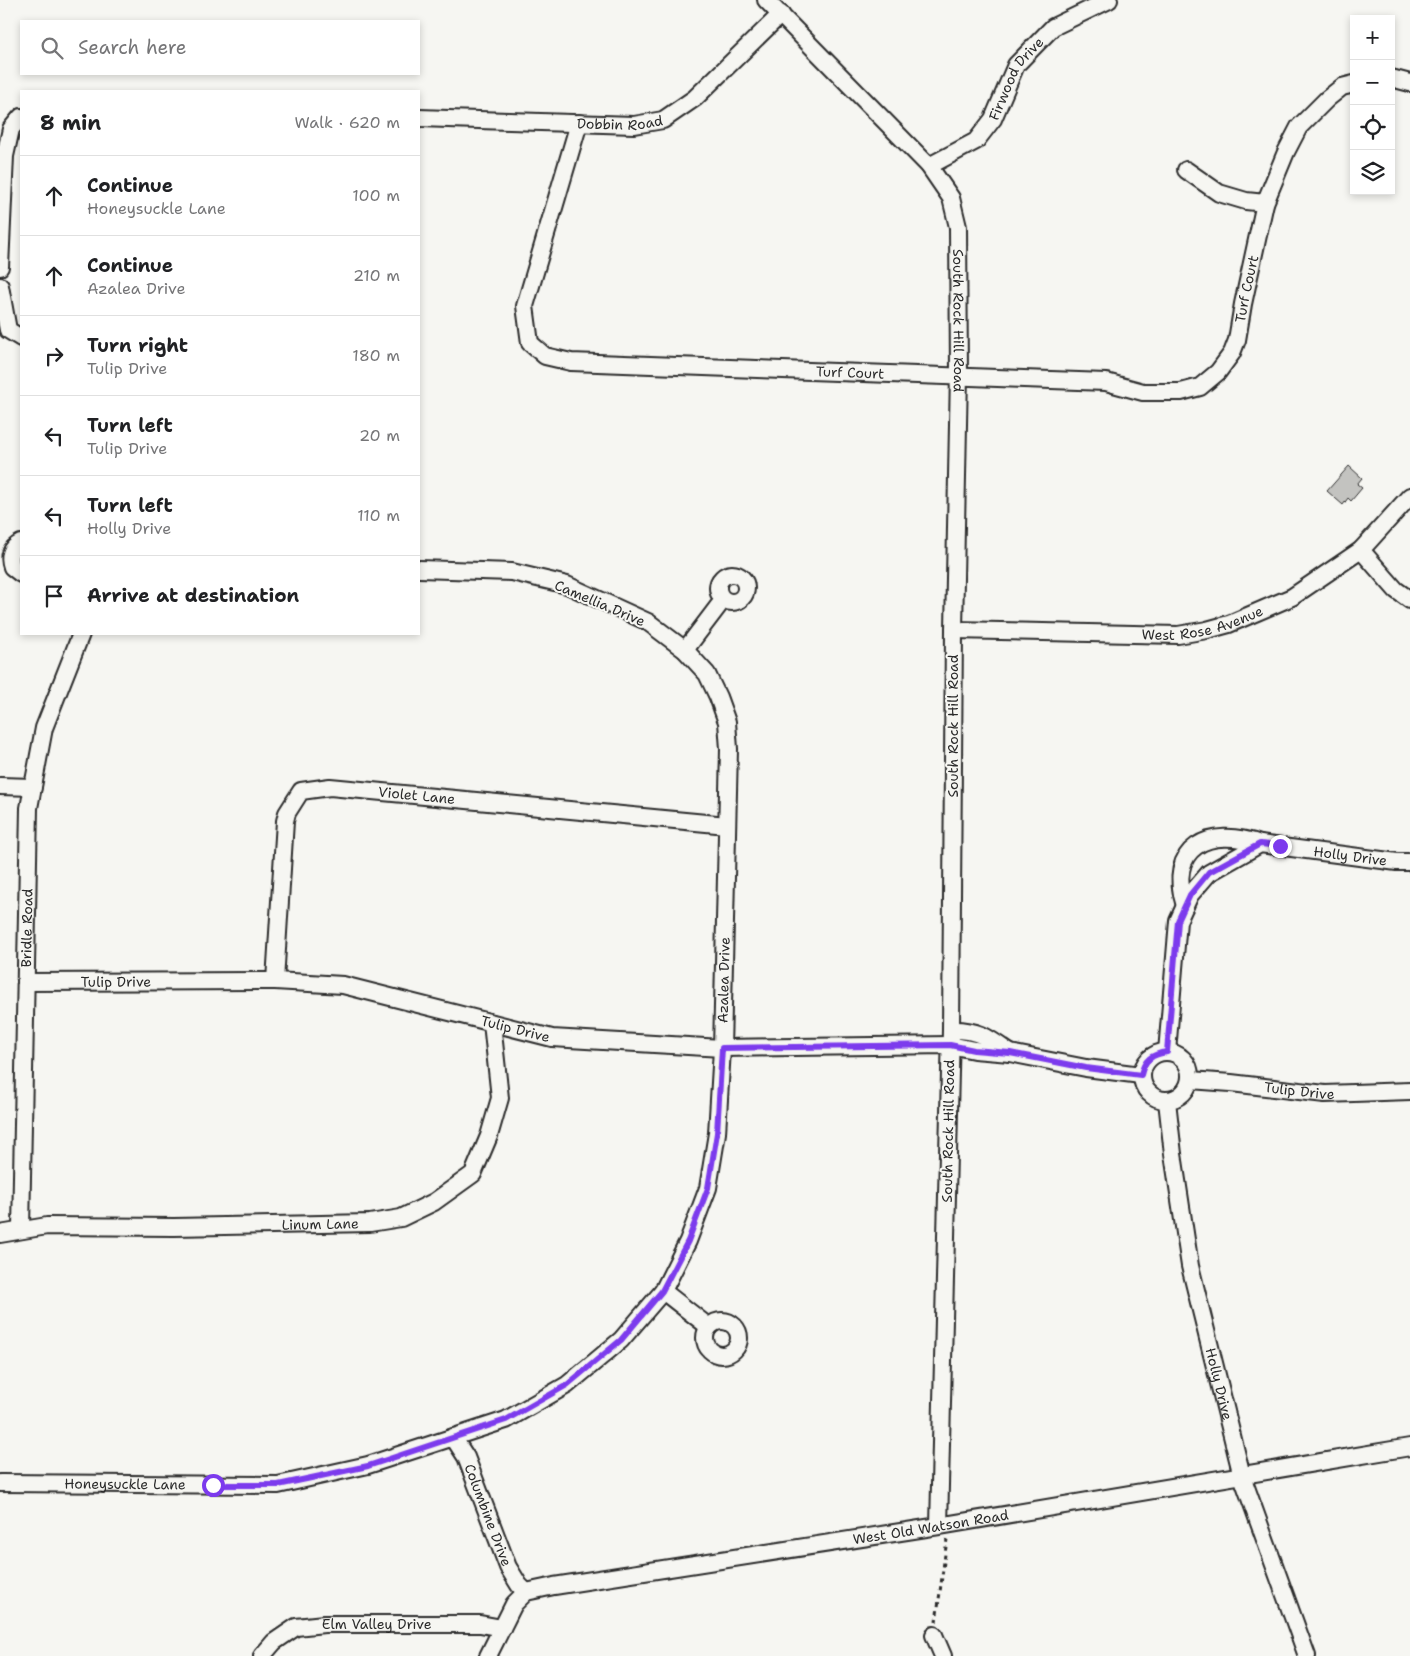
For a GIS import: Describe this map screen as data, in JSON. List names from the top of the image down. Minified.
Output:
{"streets":{"street":["Firwood Drive","Dobbin Road","Turf Court","South Rock Hill Road","Camellia Drive","West Rose Avenue","Violet Lane","Holly Drive","Bridle Road","Azalea Drive","Tulip Drive","Linum Lane","Honeysuckle Lane","Columbine Drive","West Old Watson Road","Elm Valley Drive"]},"crossings":[["Firwood Drive","South Rock Hill Road"],["Dobbin Road","Turf Court"],["Dobbin Road","South Rock Hill Road"],["Turf Court","South Rock Hill Road"],["South Rock Hill Road","West Rose Avenue"],["South Rock Hill Road","Tulip Drive"],["South Rock Hill Road","West Old Watson Road"],["Camellia Drive","Azalea Drive"],["Violet Lane","Azalea Drive"],["Violet Lane","Tulip Drive"],["Holly Drive","Tulip Drive"],["Holly Drive","West Old Watson Road"],["Bridle Road","Tulip Drive"],["Bridle Road","Linum Lane"],["Azalea Drive","Tulip Drive"],["Azalea Drive","Honeysuckle Lane"],["Azalea Drive","Columbine Drive"],["Tulip Drive","Linum Lane"],["Honeysuckle Lane","Columbine Drive"],["Columbine Drive","West Old Watson Road"]],"page":{"map_buttons":["+","−"],"search":"Search here","heading":["8 min","Walk · 620 m"],"list":[["Continue","Honeysuckle Lane","100 m"],["Continue","Azalea Drive","210 m"],["Turn right","Tulip Drive","180 m"],["Turn left","Tulip Drive","20 m"],["Turn left","Holly Drive","110 m"],"Arrive at destination"]}}
